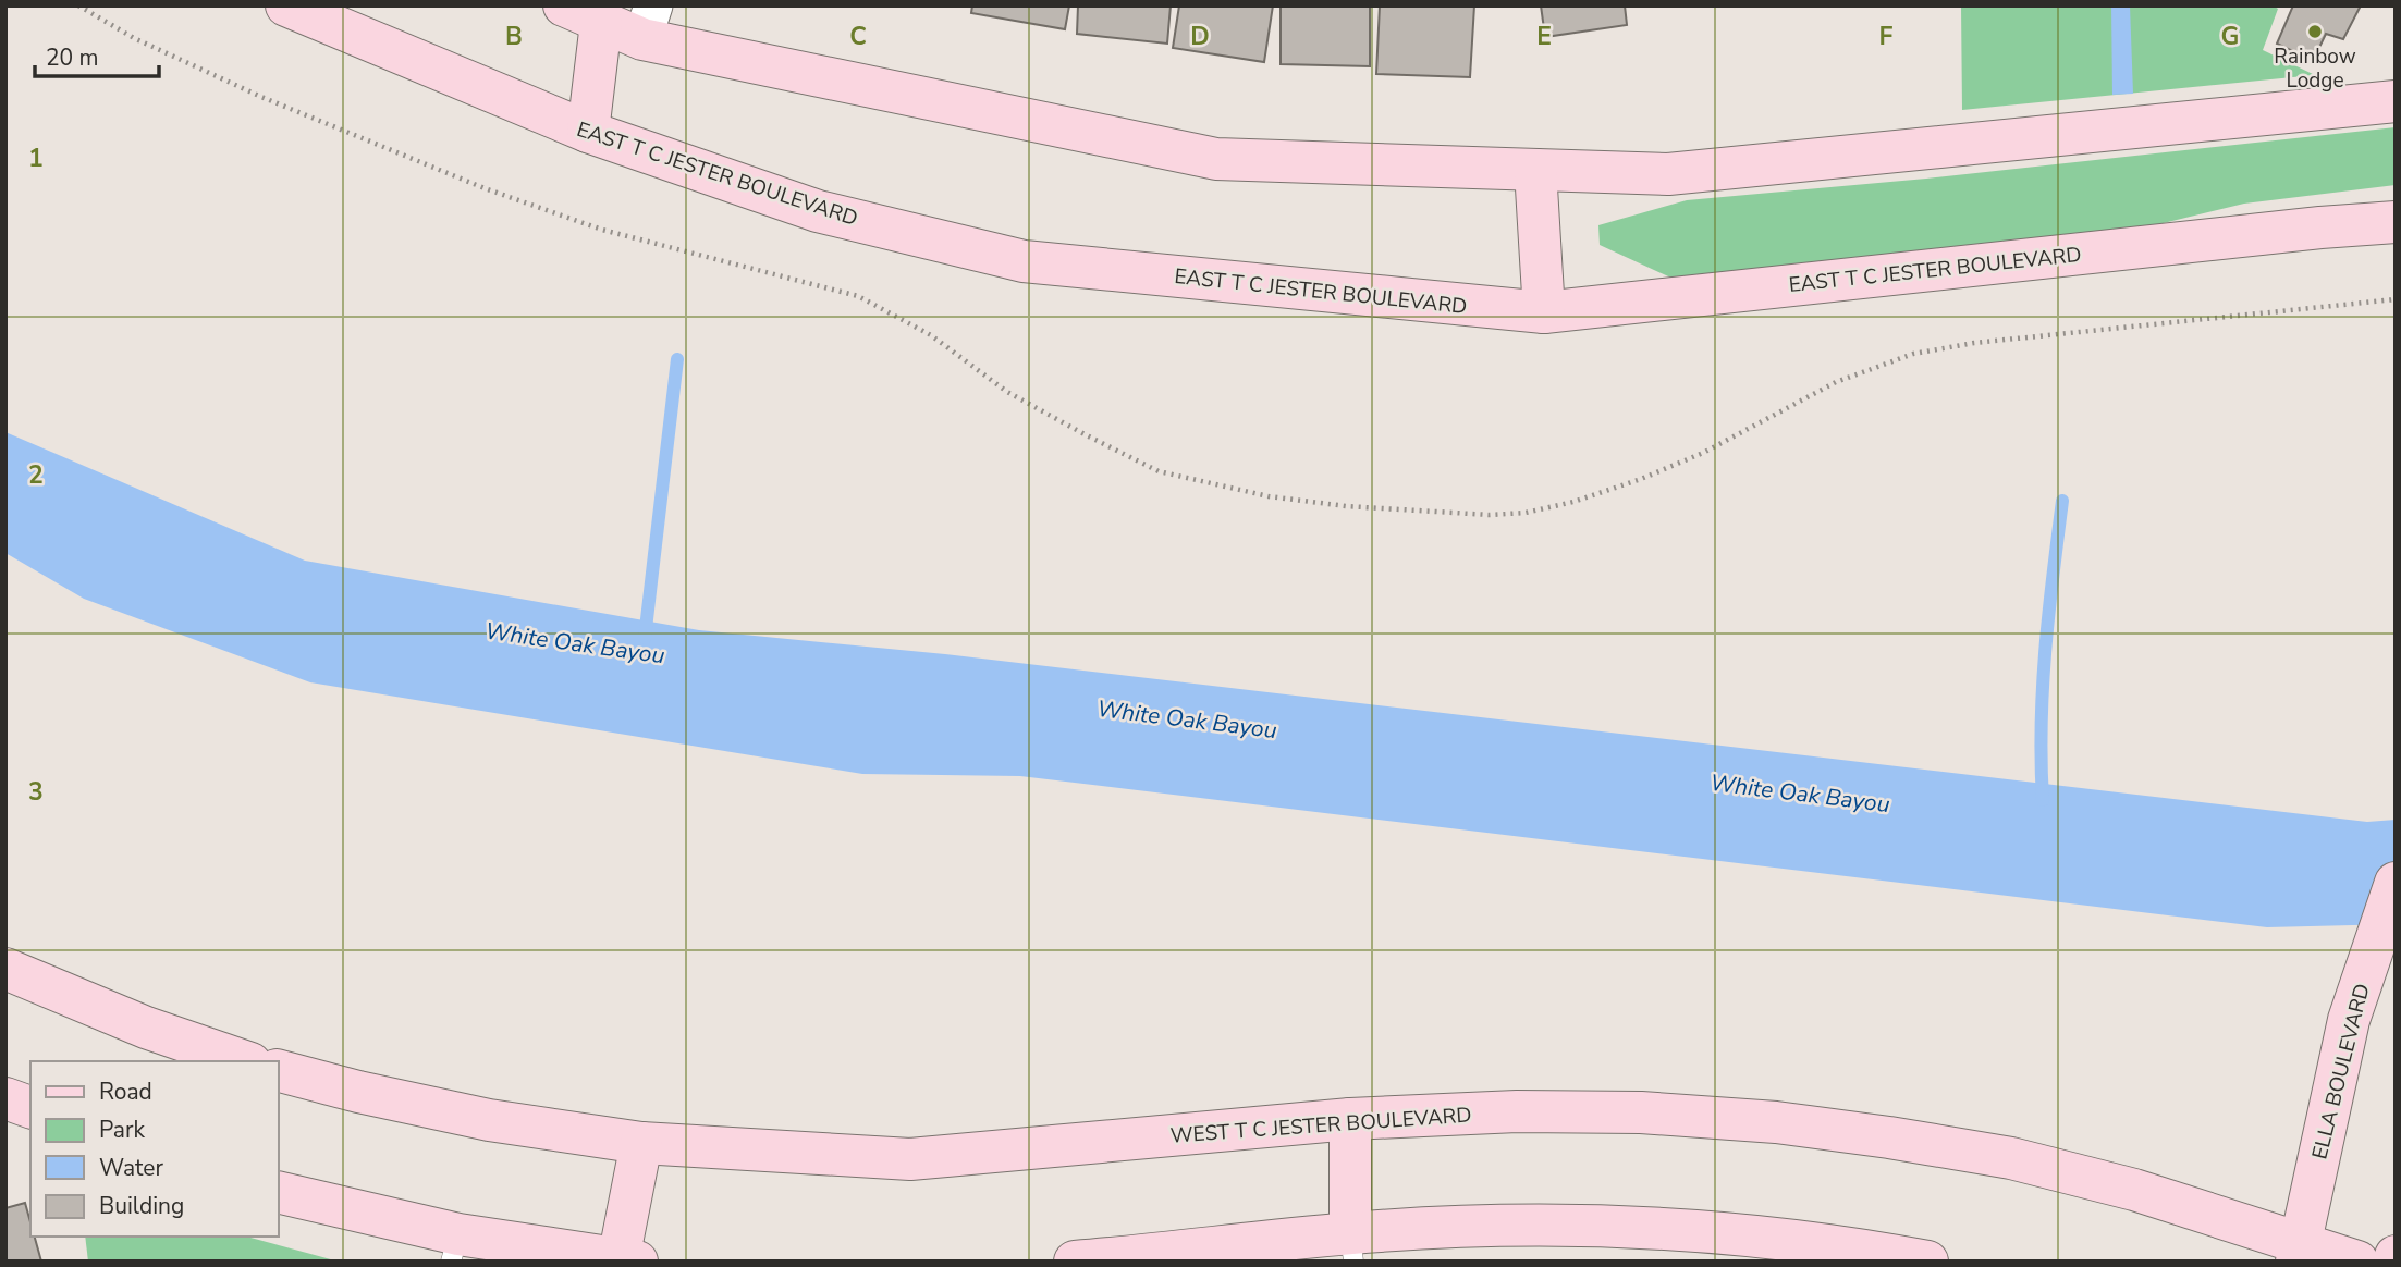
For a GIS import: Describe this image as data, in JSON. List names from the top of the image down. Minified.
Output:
{"streets":{"street":["EAST T C JESTER BOULEVARD","ELLA BOULEVARD","WEST T C JESTER BOULEVARD"]},"crossings":[["ELLA BOULEVARD","WEST T C JESTER BOULEVARD"]],"water":["White Oak Bayou"],"places":["Rainbow Lodge"],"legend":["Road","Park","Water","Building"],"scale_bar":"20 m","grid":{"columns":["B","C","D","E","F","G"],"rows":["1","2","3"]}}
